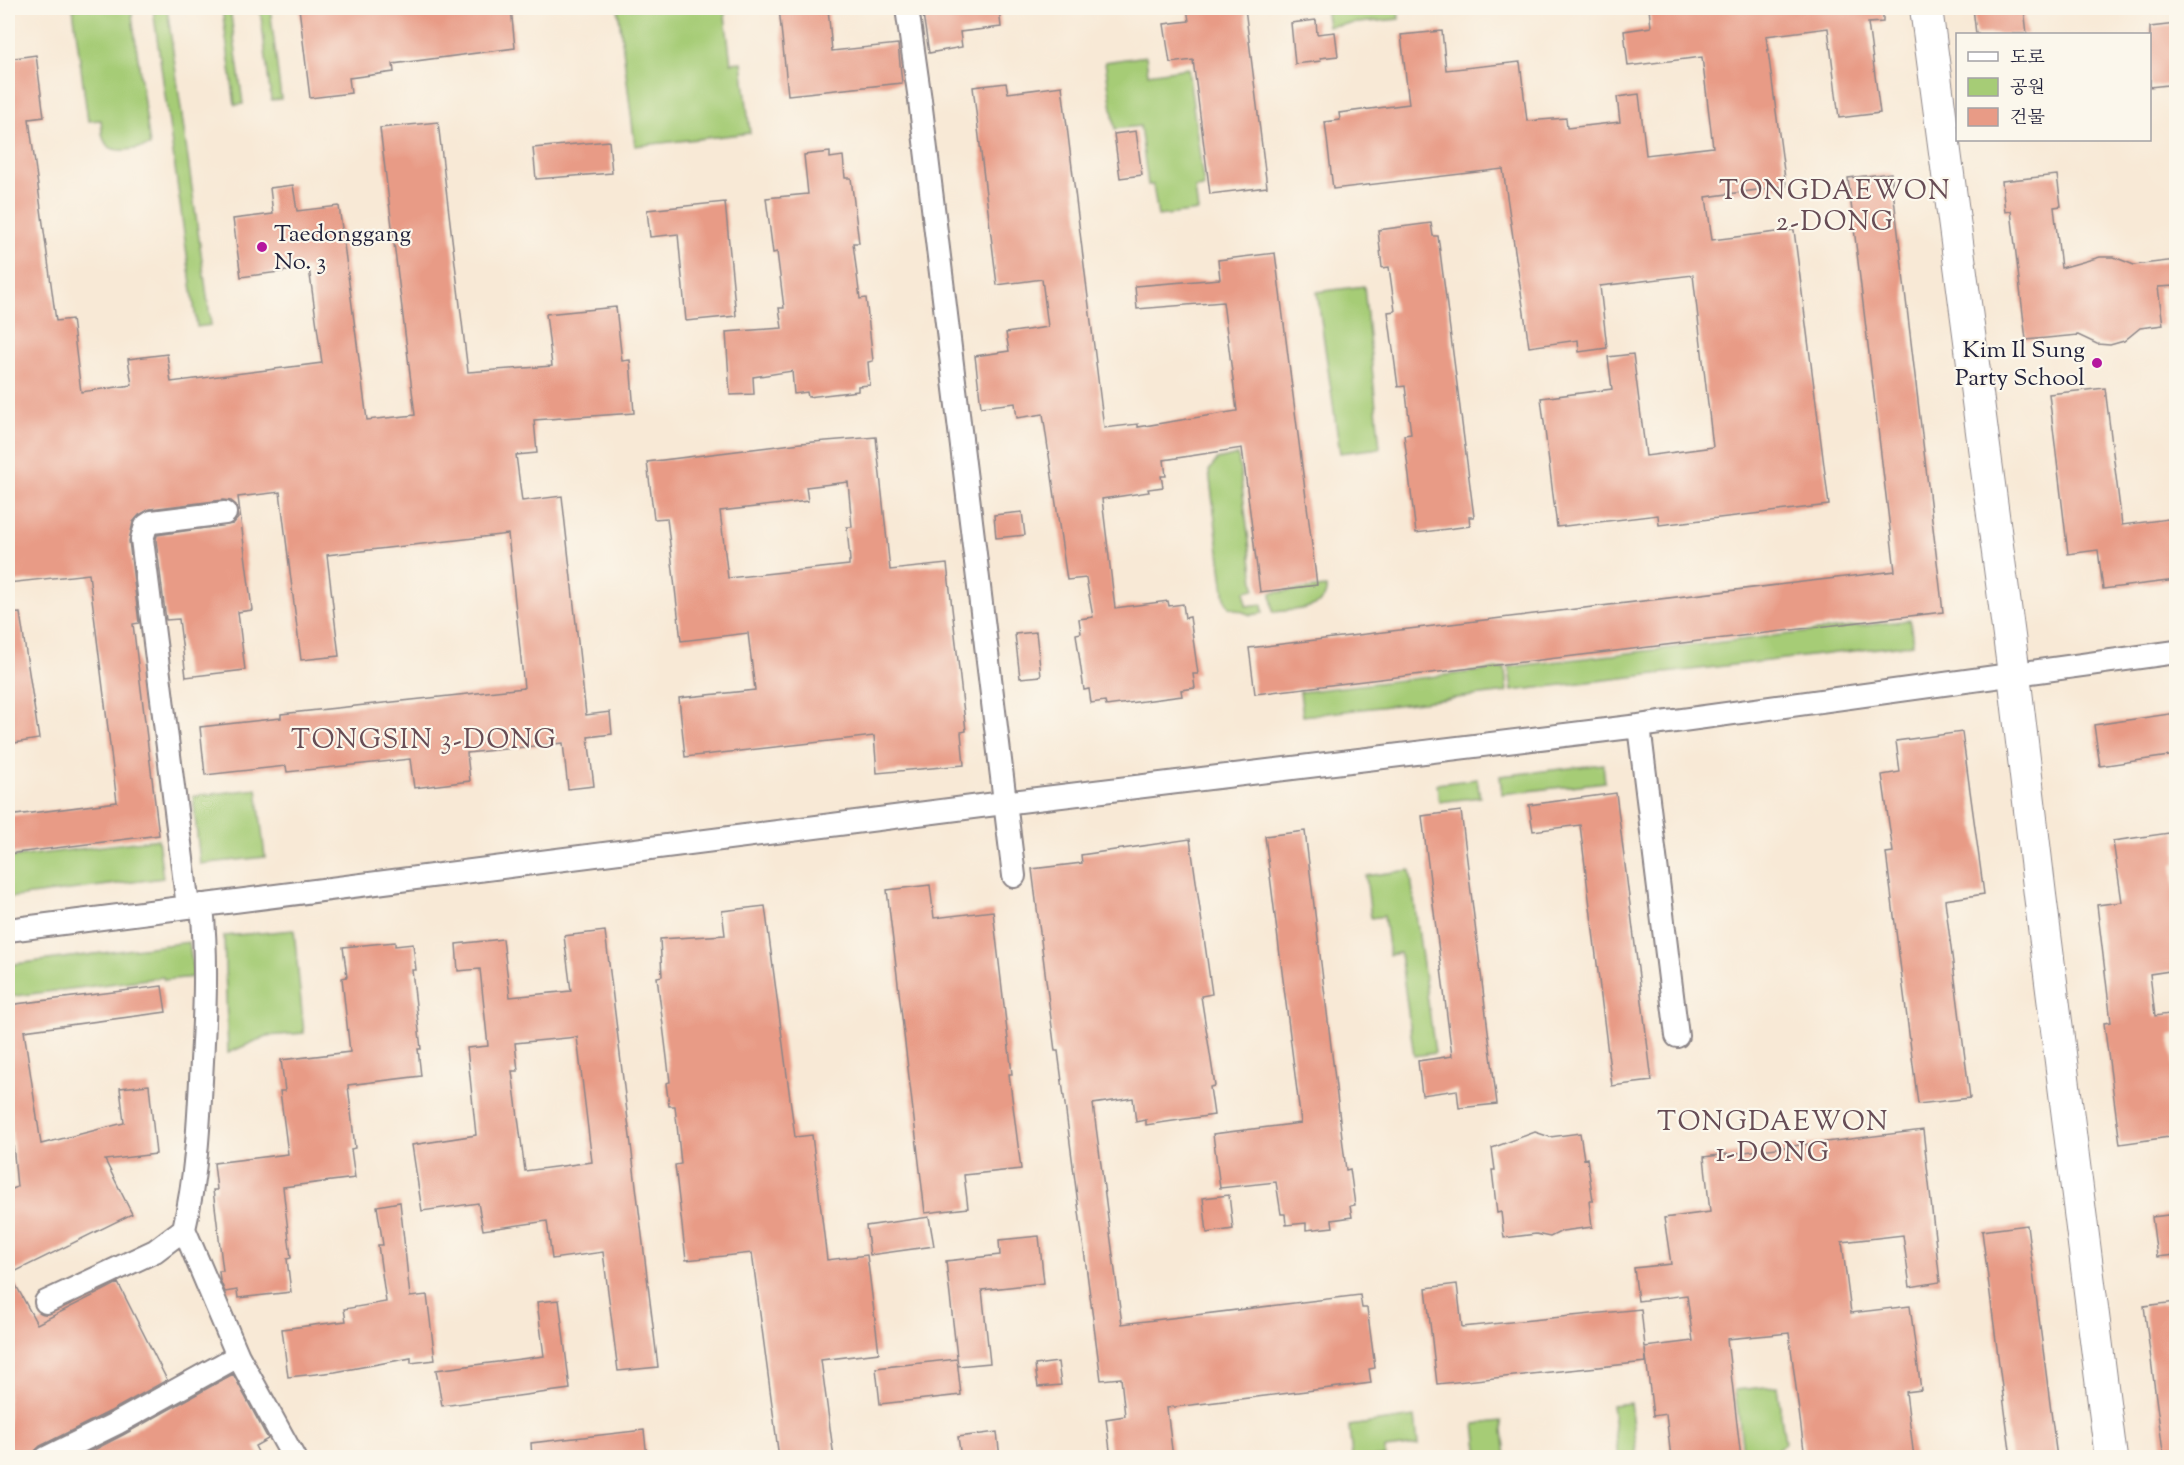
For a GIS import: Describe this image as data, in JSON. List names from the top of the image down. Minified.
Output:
{"districts":["TONGDAEWON 2-DONG","TONGSIN 3-DONG","TONGDAEWON 1-DONG"],"places":["Taedonggang No. 3","Kim Il Sung Party School"],"legend":["도로","공원","건물"]}
